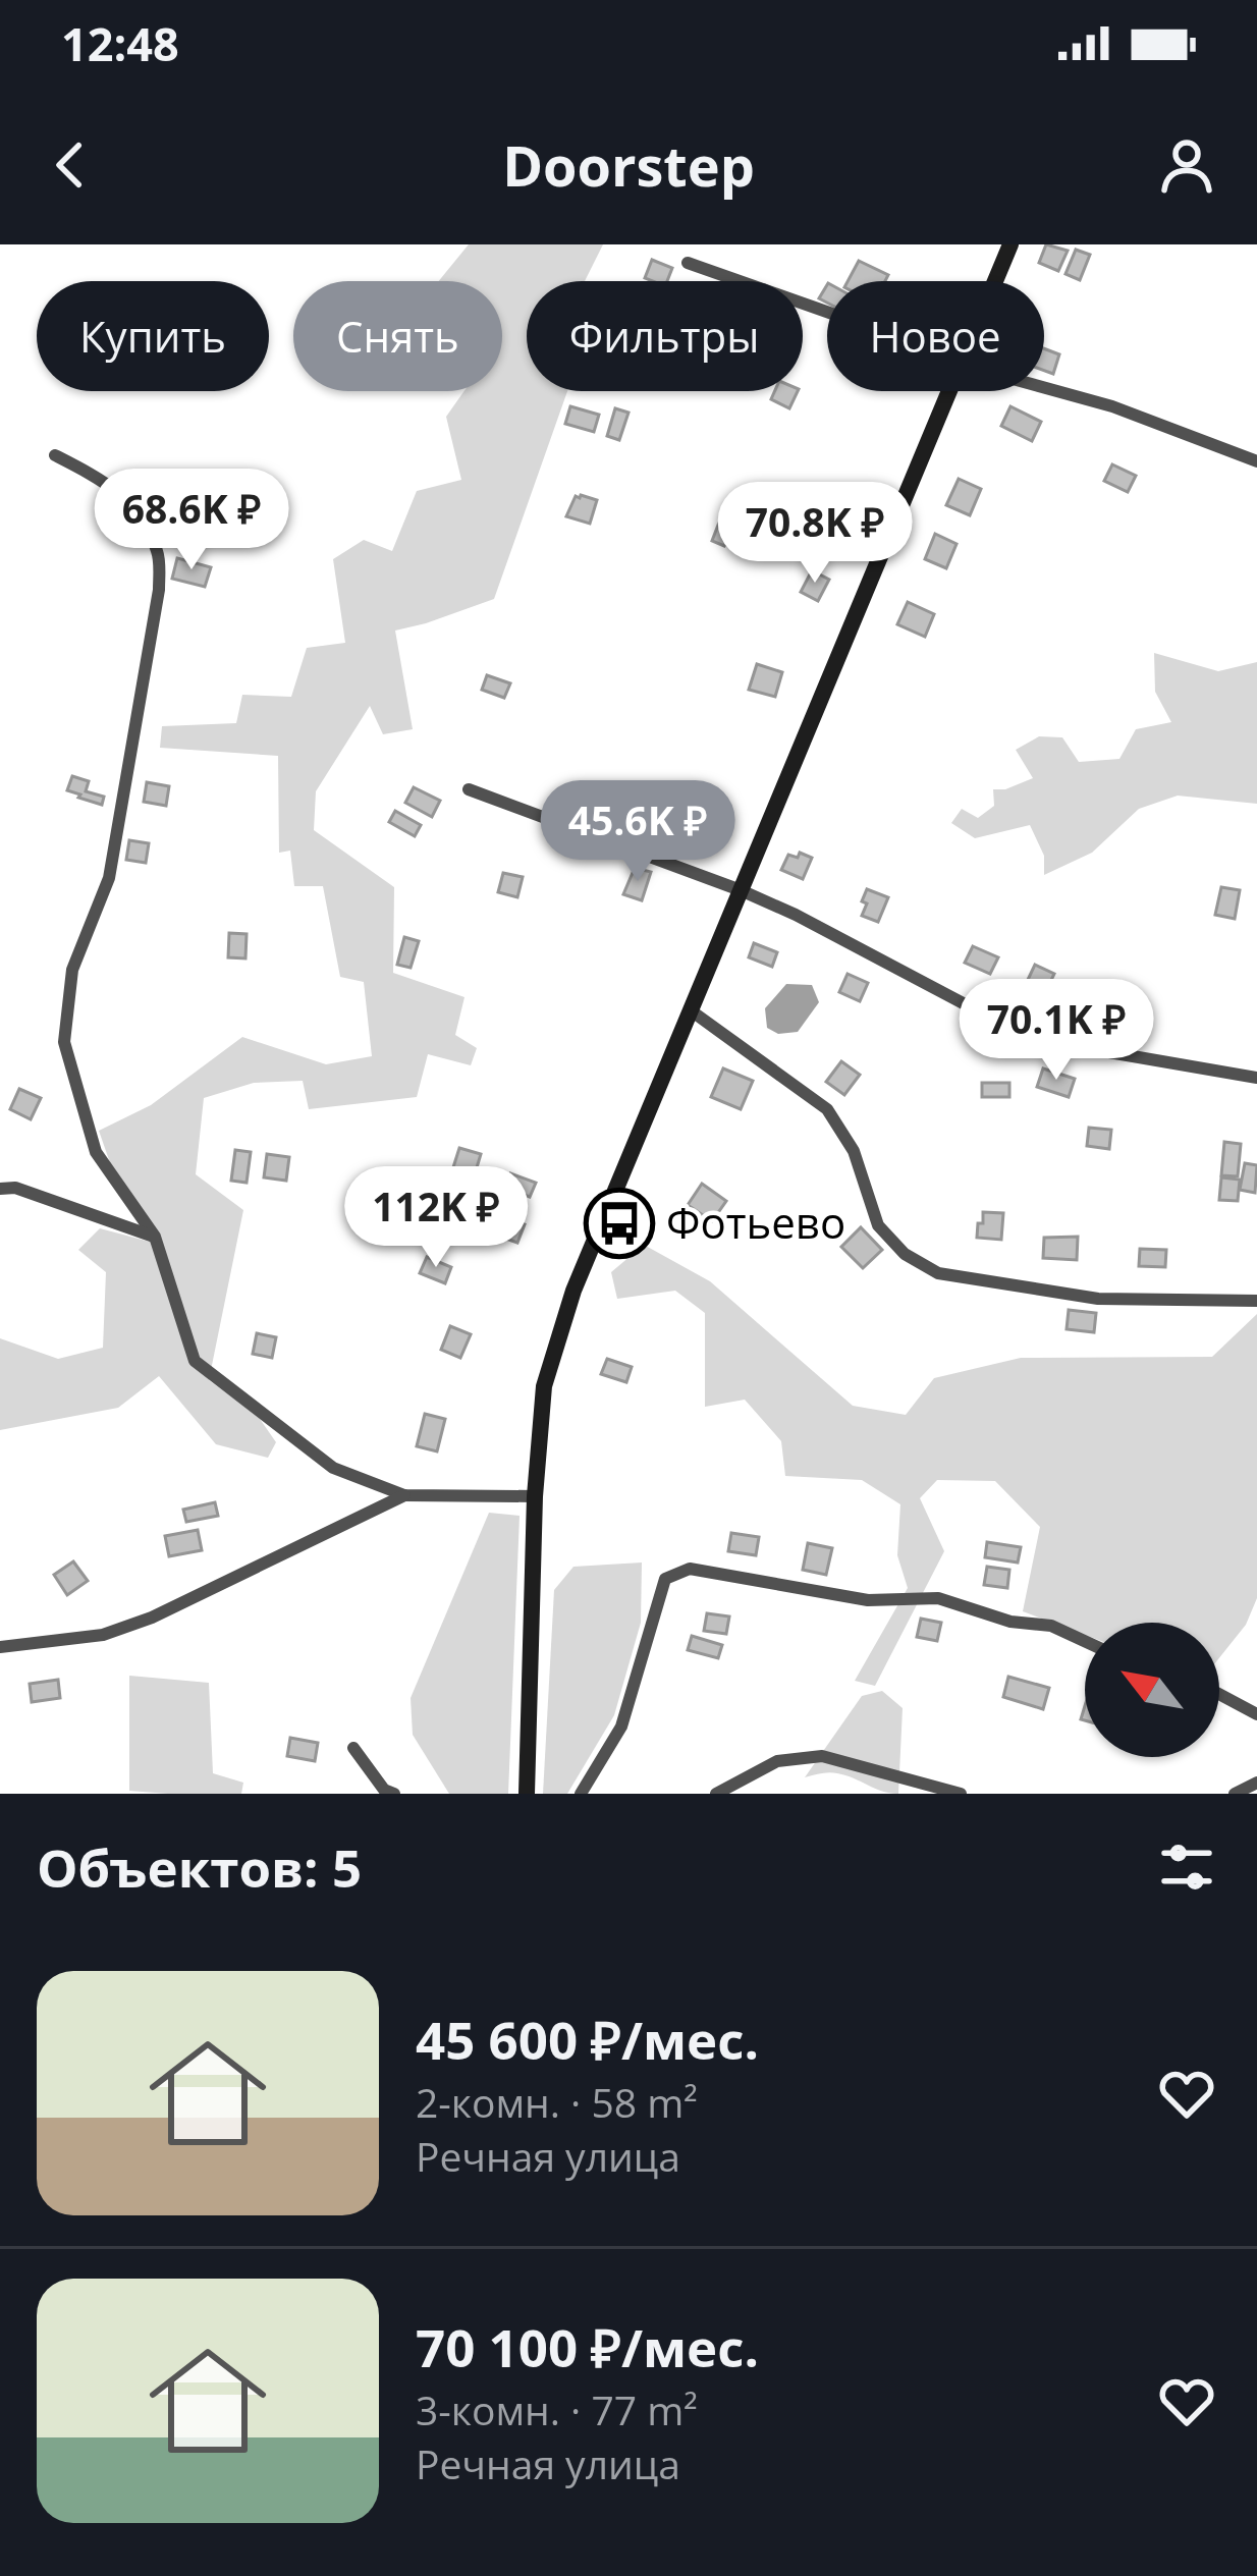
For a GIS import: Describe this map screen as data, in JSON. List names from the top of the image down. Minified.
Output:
{"places":{"bus stop":["Фотьево"]},"north":"top left","page":{"status":"12:48","header":"Doorstep","chip":["Купить","Снять","Фильтры","Новое"],"price":["68.6K ₽","70.8K ₽","45.6K ₽","70.1K ₽","112K ₽"],"heading":"Объектов: 5","list":[{"name":"45 600 ₽/мес.","note":"2-комн. · 58 m² · Речная улица"},{"name":"70 100 ₽/мес.","note":"3-комн. · 77 m² · Речная улица"}]}}
